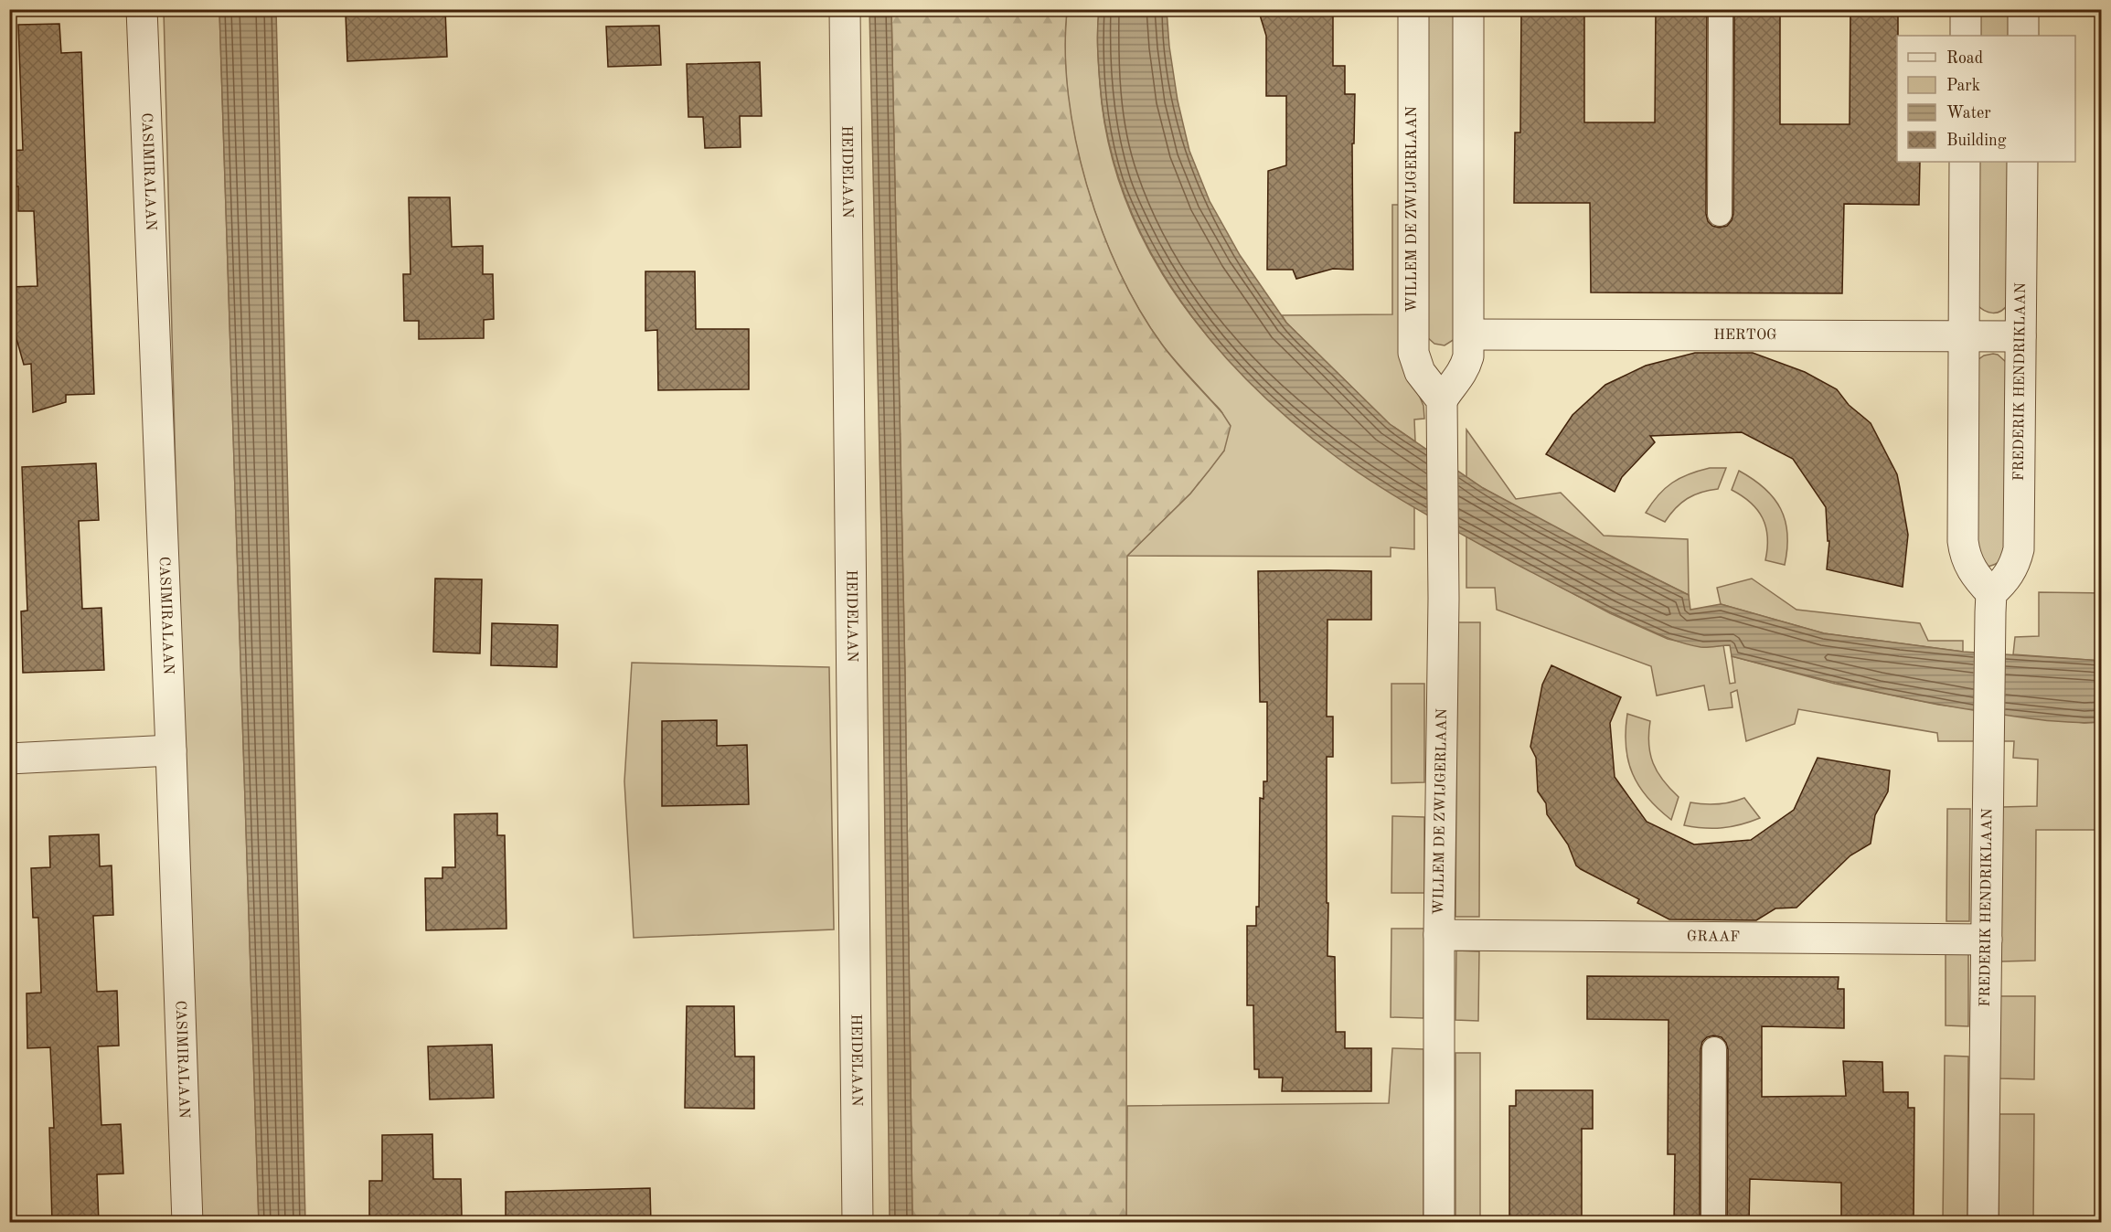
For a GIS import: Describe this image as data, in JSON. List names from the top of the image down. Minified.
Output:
{"streets":{"street":["CASIMIRALAAN","HEIDELAAN","WILLEM DE ZWIJGERLAAN","HERTOG","FREDERIK HENDRIKLAAN","GRAAF"]},"crossings":[["WILLEM DE ZWIJGERLAAN","GRAAF"],["HERTOG","FREDERIK HENDRIKLAAN"],["FREDERIK HENDRIKLAAN","GRAAF"]],"legend":["Road","Park","Water","Building"]}
